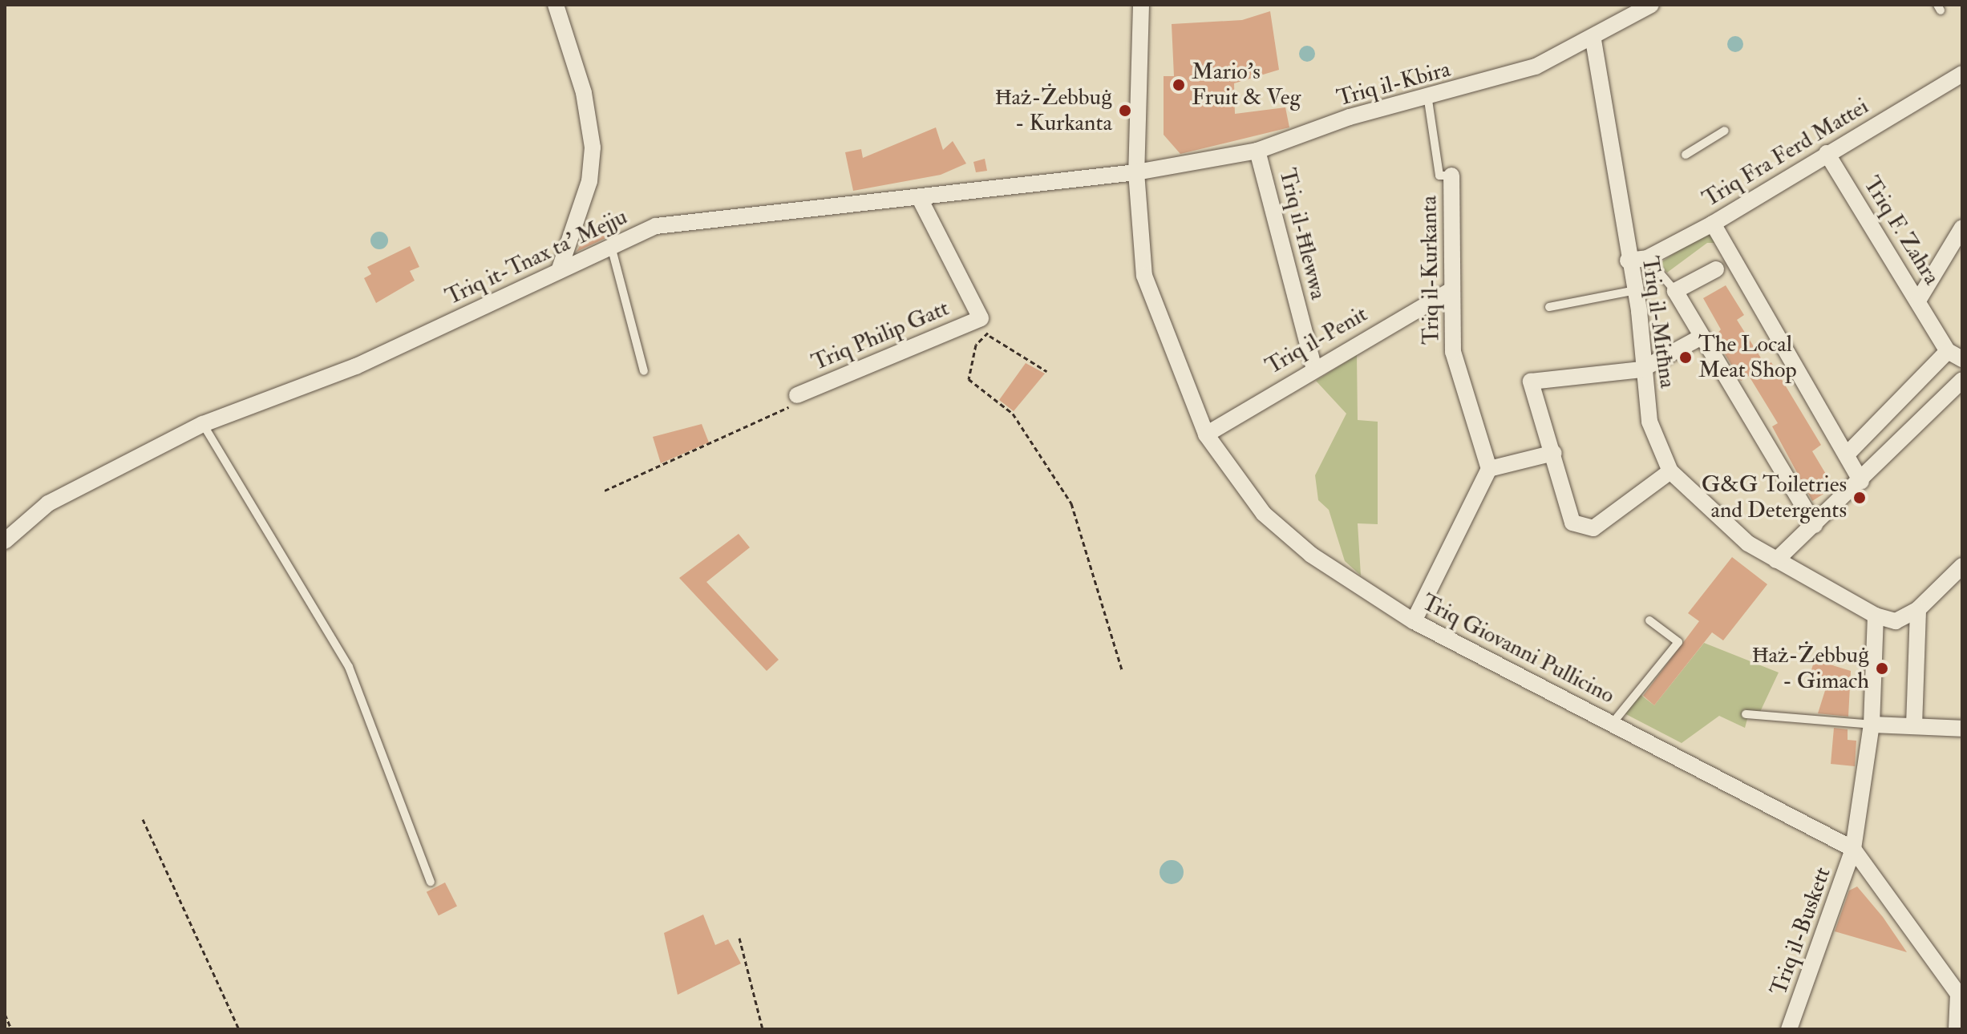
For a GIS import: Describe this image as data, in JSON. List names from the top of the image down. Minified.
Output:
{"streets":{"street":["Triq il-Kbira","Triq Fra Ferd Mattei","Triq F. Zahra","Triq il-Ħlewwa","Triq it-Tnax ta' Mejju","Triq il-Kurkanta","Triq il-Mitħna","Triq Philip Gatt","Triq il-Penit","Triq Giovanni Pullicino","Triq il-Buskett"]},"crossings":[["Triq il-Kbira","Triq il-Ħlewwa"],["Triq il-Kbira","Triq it-Tnax ta' Mejju"],["Triq il-Kbira","Triq il-Kurkanta"],["Triq il-Kbira","Triq il-Mitħna"],["Triq il-Kbira","Triq Giovanni Pullicino"],["Triq Fra Ferd Mattei","Triq F. Zahra"],["Triq Fra Ferd Mattei","Triq il-Mitħna"],["Triq il-Ħlewwa","Triq il-Penit"],["Triq it-Tnax ta' Mejju","Triq Giovanni Pullicino"],["Triq il-Kurkanta","Triq il-Penit"],["Triq il-Penit","Triq Giovanni Pullicino"],["Triq Giovanni Pullicino","Triq il-Buskett"]],"places":["Mario's Fruit & Veg","Ħaż-Żebbuġ - Kurkanta","The Local Meat Shop","G&G Toiletries and Detergents","Ħaż-Żebbuġ - Gimach"]}
